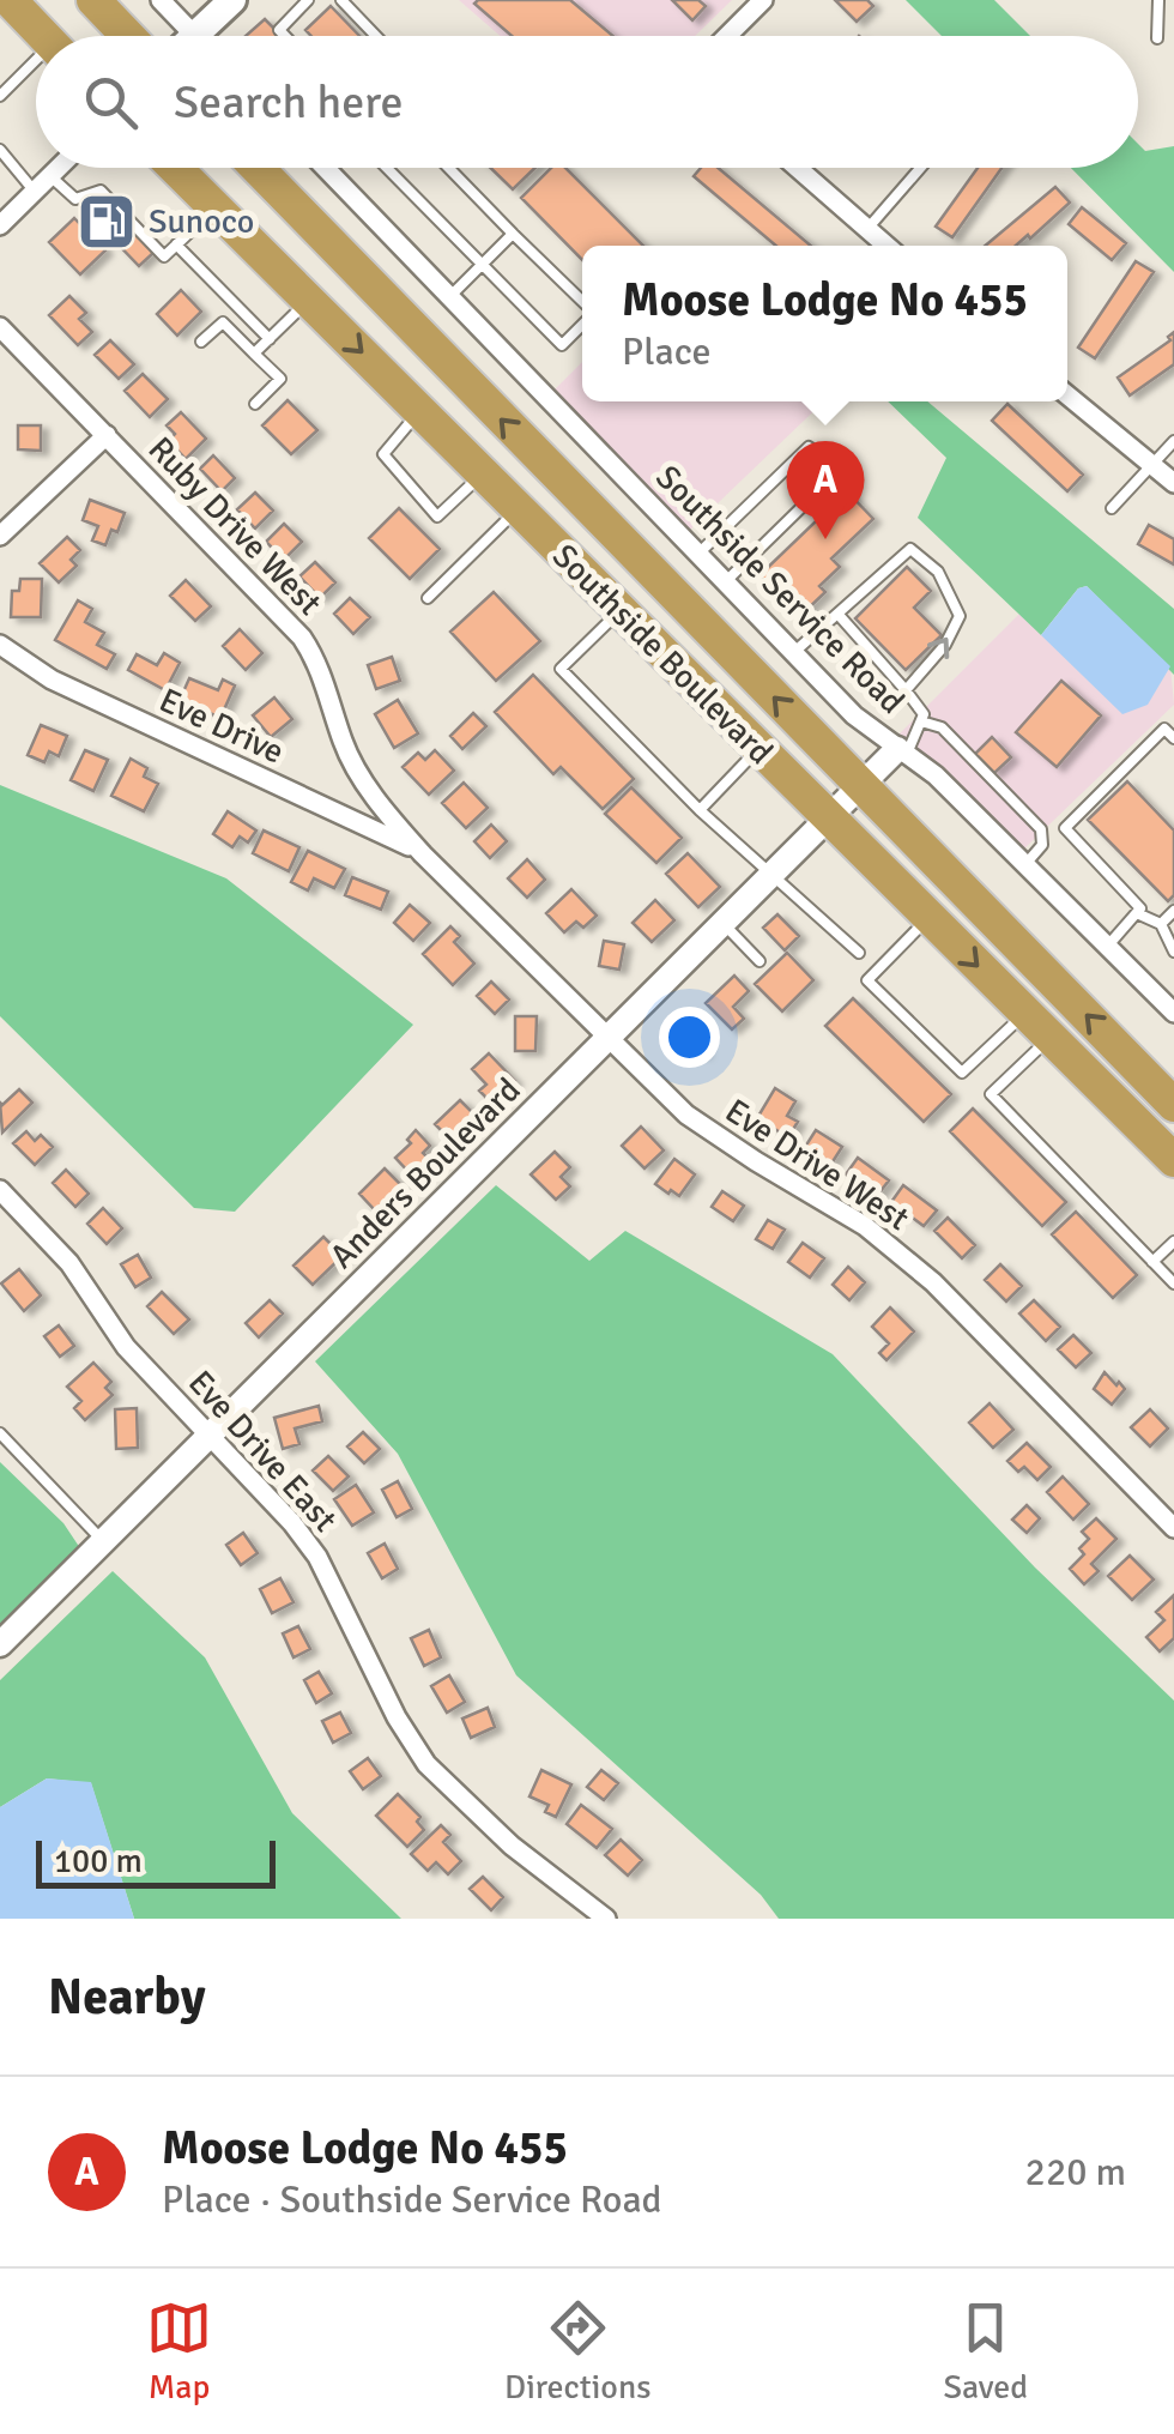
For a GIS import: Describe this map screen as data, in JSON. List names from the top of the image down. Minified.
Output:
{"streets":{"highway":["Southside Boulevard"],"street":["Ruby Drive West","Southside Service Road","Eve Drive","Eve Drive West","Anders Boulevard","Eve Drive East"]},"crossings":[["Ruby Drive West","Eve Drive"],["Ruby Drive West","Eve Drive West"],["Southside Service Road","Anders Boulevard"],["Southside Boulevard","Anders Boulevard"],["Eve Drive","Eve Drive West"],["Eve Drive West","Anders Boulevard"],["Anders Boulevard","Eve Drive East"]],"places":{"fuel station":["Sunoco"]},"scale_bar":"100 m","page":{"search":"Search here","popup":["Moose Lodge No 455","Place"],"pins":"A","scale":"100 m","heading":"Nearby","list":[{"mark":"A","name":"Moose Lodge No 455","note":"Place · Southside Service Road","value":"220 m"}],"nav":["Map","Directions","Saved"]}}
